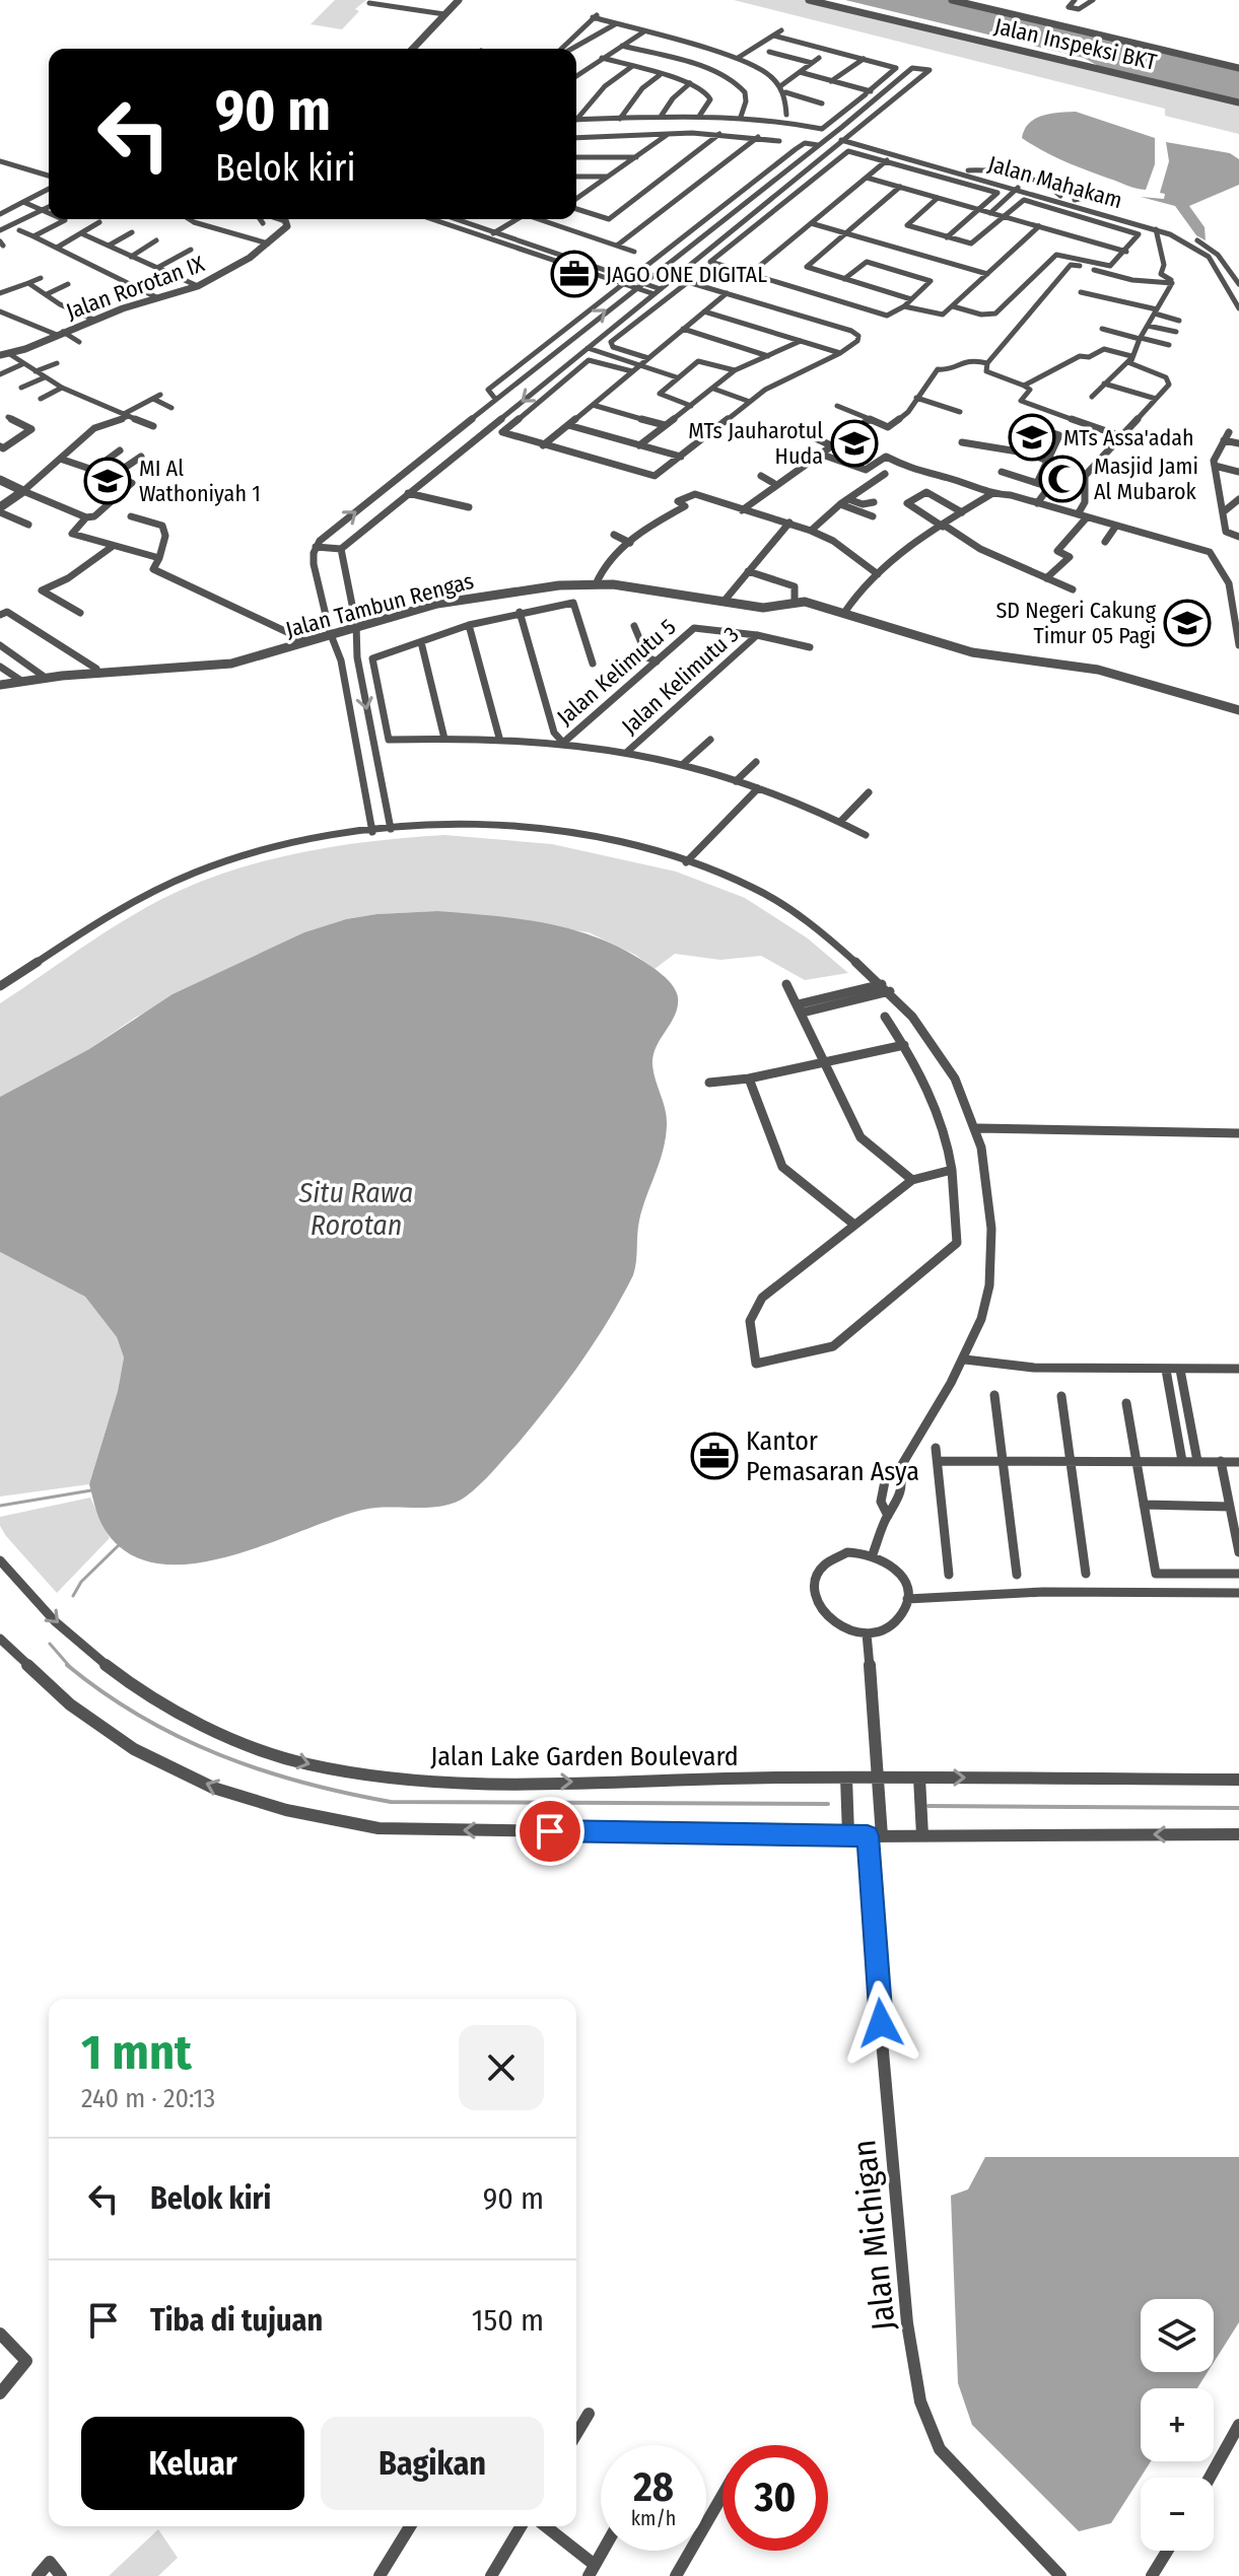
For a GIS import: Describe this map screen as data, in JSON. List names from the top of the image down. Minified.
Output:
{"streets":{"street":["Jalan Inspeksi BKT","Jalan Mahakam","Jalan Rorotan IX","Jalan Tambun Rengas","Jalan Kelimutu 5","Jalan Kelimutu 3","Jalan Lake Garden Boulevard","Jalan Michigan"]},"crossings":[["Jalan Kelimutu 5","Jalan Kelimutu 3"]],"water":["Situ Rawa Rorotan"],"places":{"office":["JAGO ONE DIGITAL","Kantor Pemasaran Asya"],"school or university":["MTs Assa'adah","MTs Jauharotul Huda","MI Al Wathoniyah 1","SD Negeri Cakung Timur 05 Pagi"],"mosque":["Masjid Jami Al Mubarok"]},"page":{"turn":["90 m","Belok kiri"],"heading":["1 mnt","240 m · 20:13"],"list":[{"name":"Belok kiri","value":"90 m"},{"name":"Tiba di tujuan","value":"150 m"}],"map_buttons":["+","−"],"buttons":["Keluar","Bagikan"],"speed":"28 km/h","limit":"30"}}
